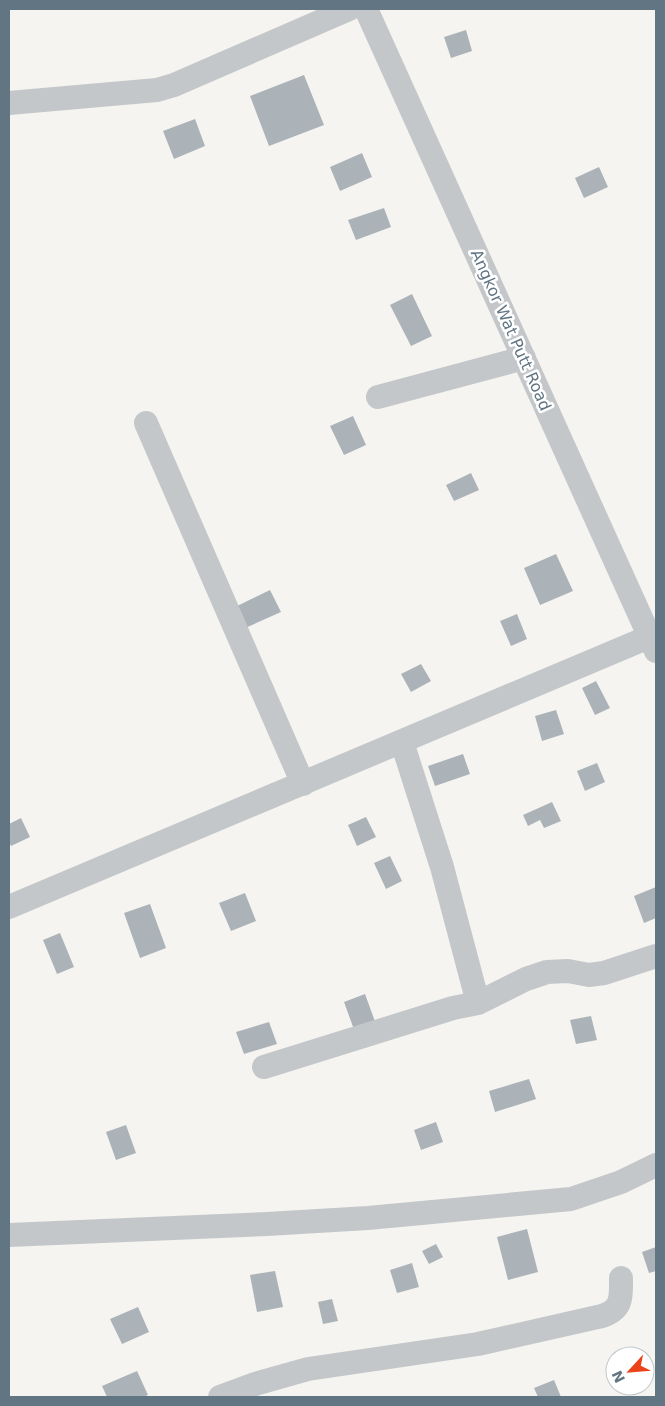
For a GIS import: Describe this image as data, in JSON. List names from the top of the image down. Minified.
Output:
{"streets":{"street":["Angkor Wat Putt Road"]},"north":"bottom left"}
